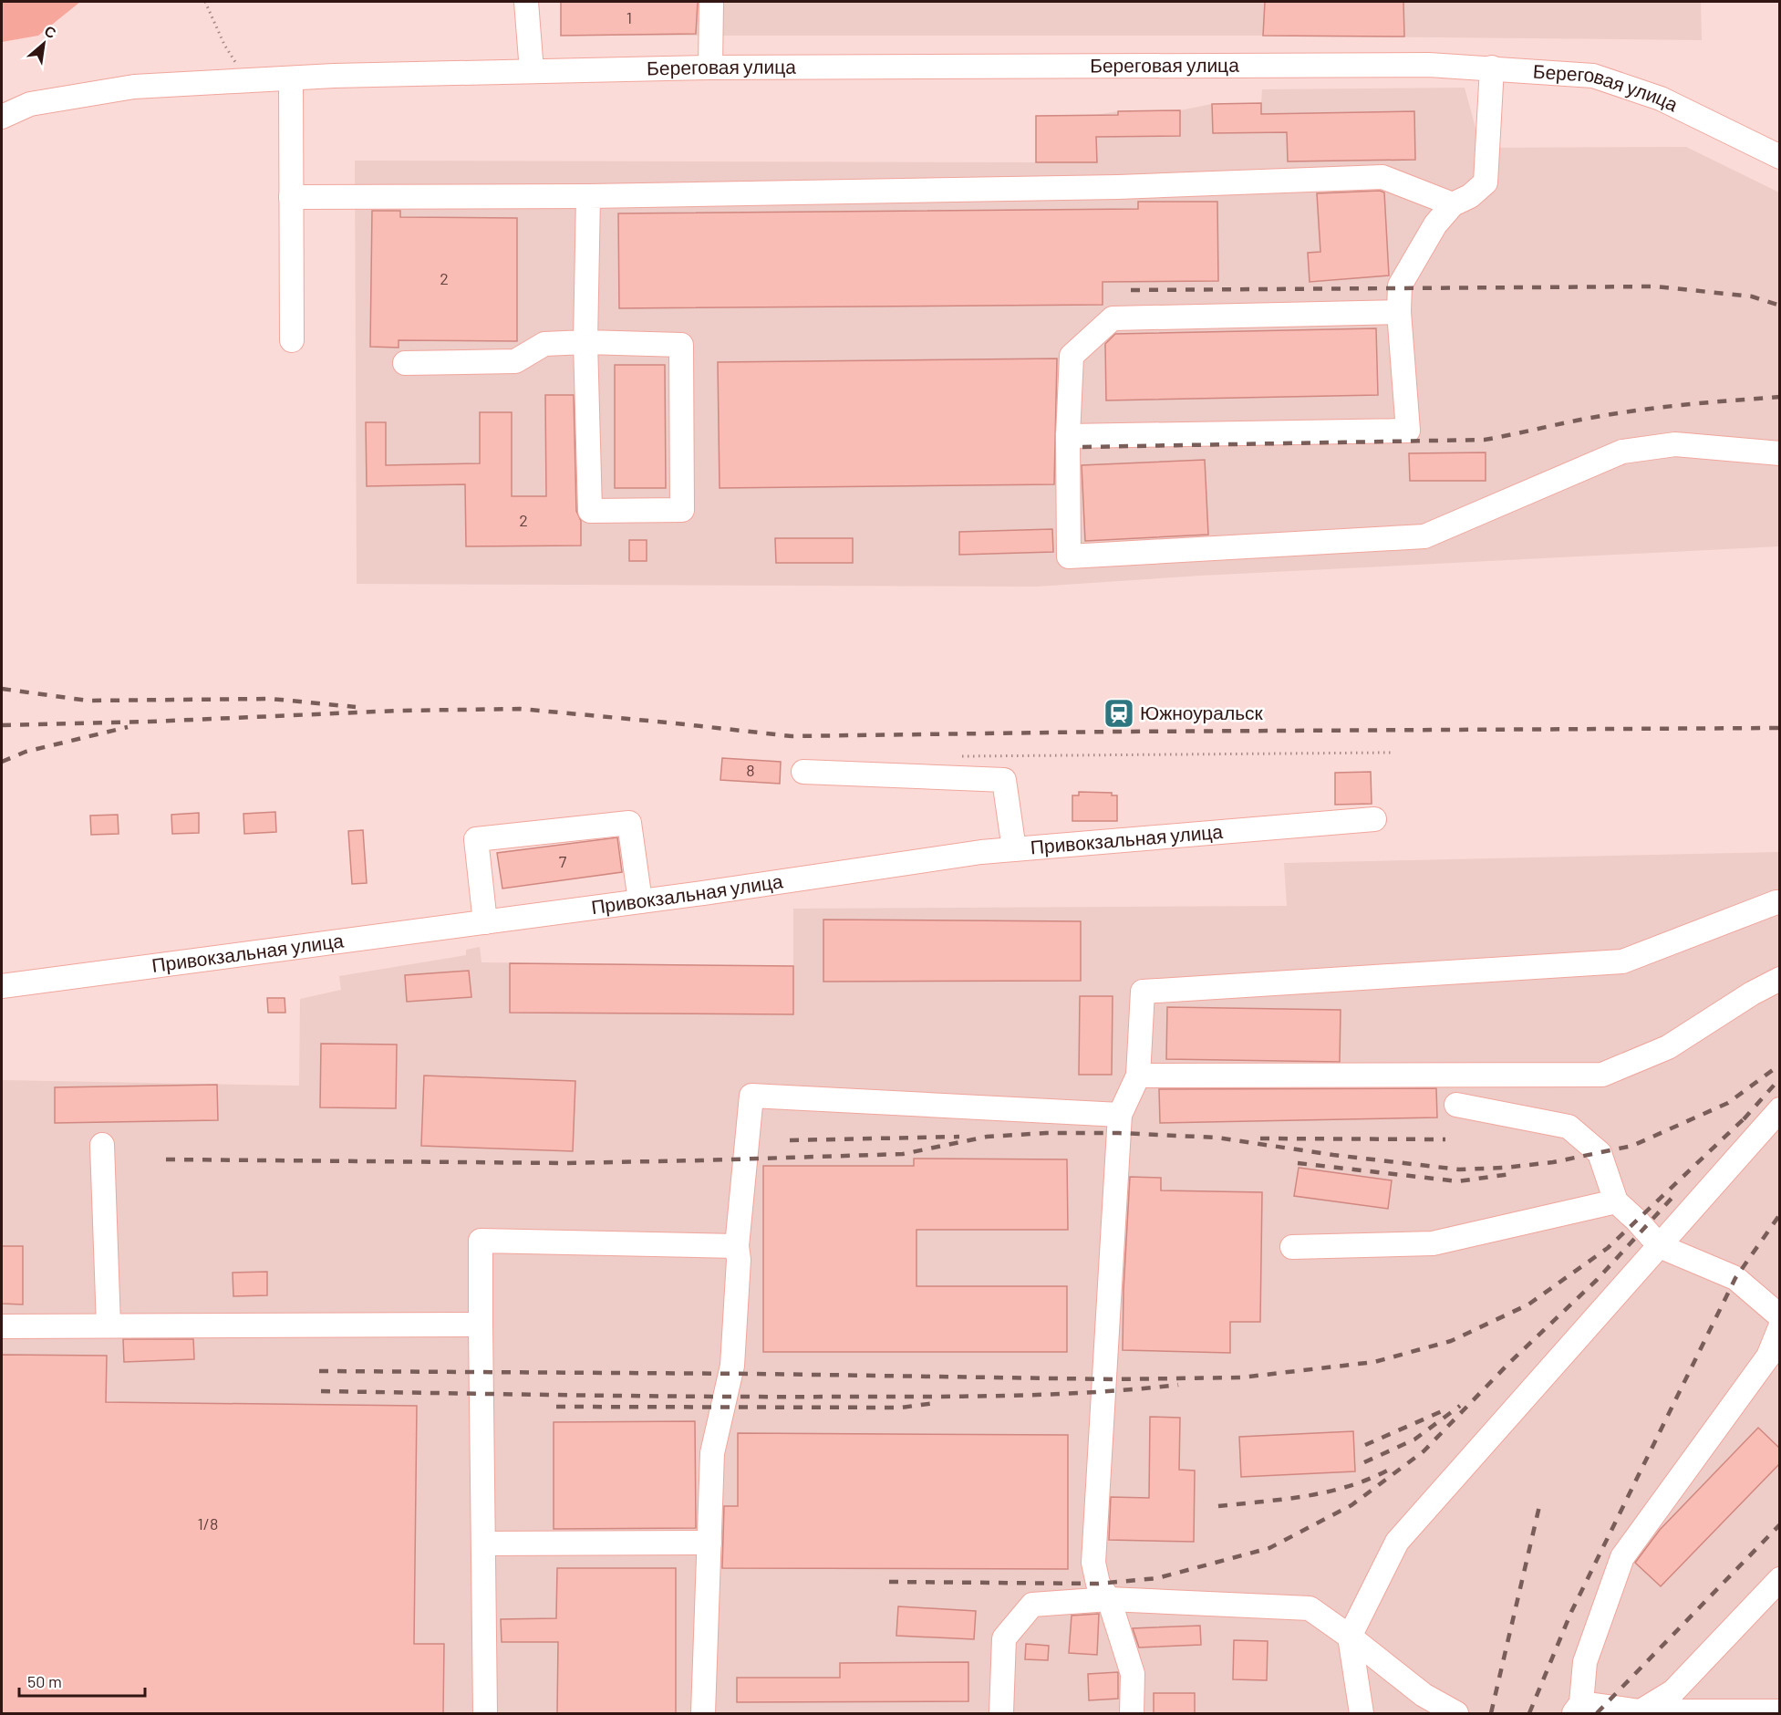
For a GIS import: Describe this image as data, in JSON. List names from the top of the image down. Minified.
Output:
{"streets":{"street":["Береговая улица","Привокзальная улица"]},"places":{"station":["Южноуральск"]},"house_numbers":["1","2","2","8","7","1/8"],"scale_bar":"50 m","north":"top right"}
